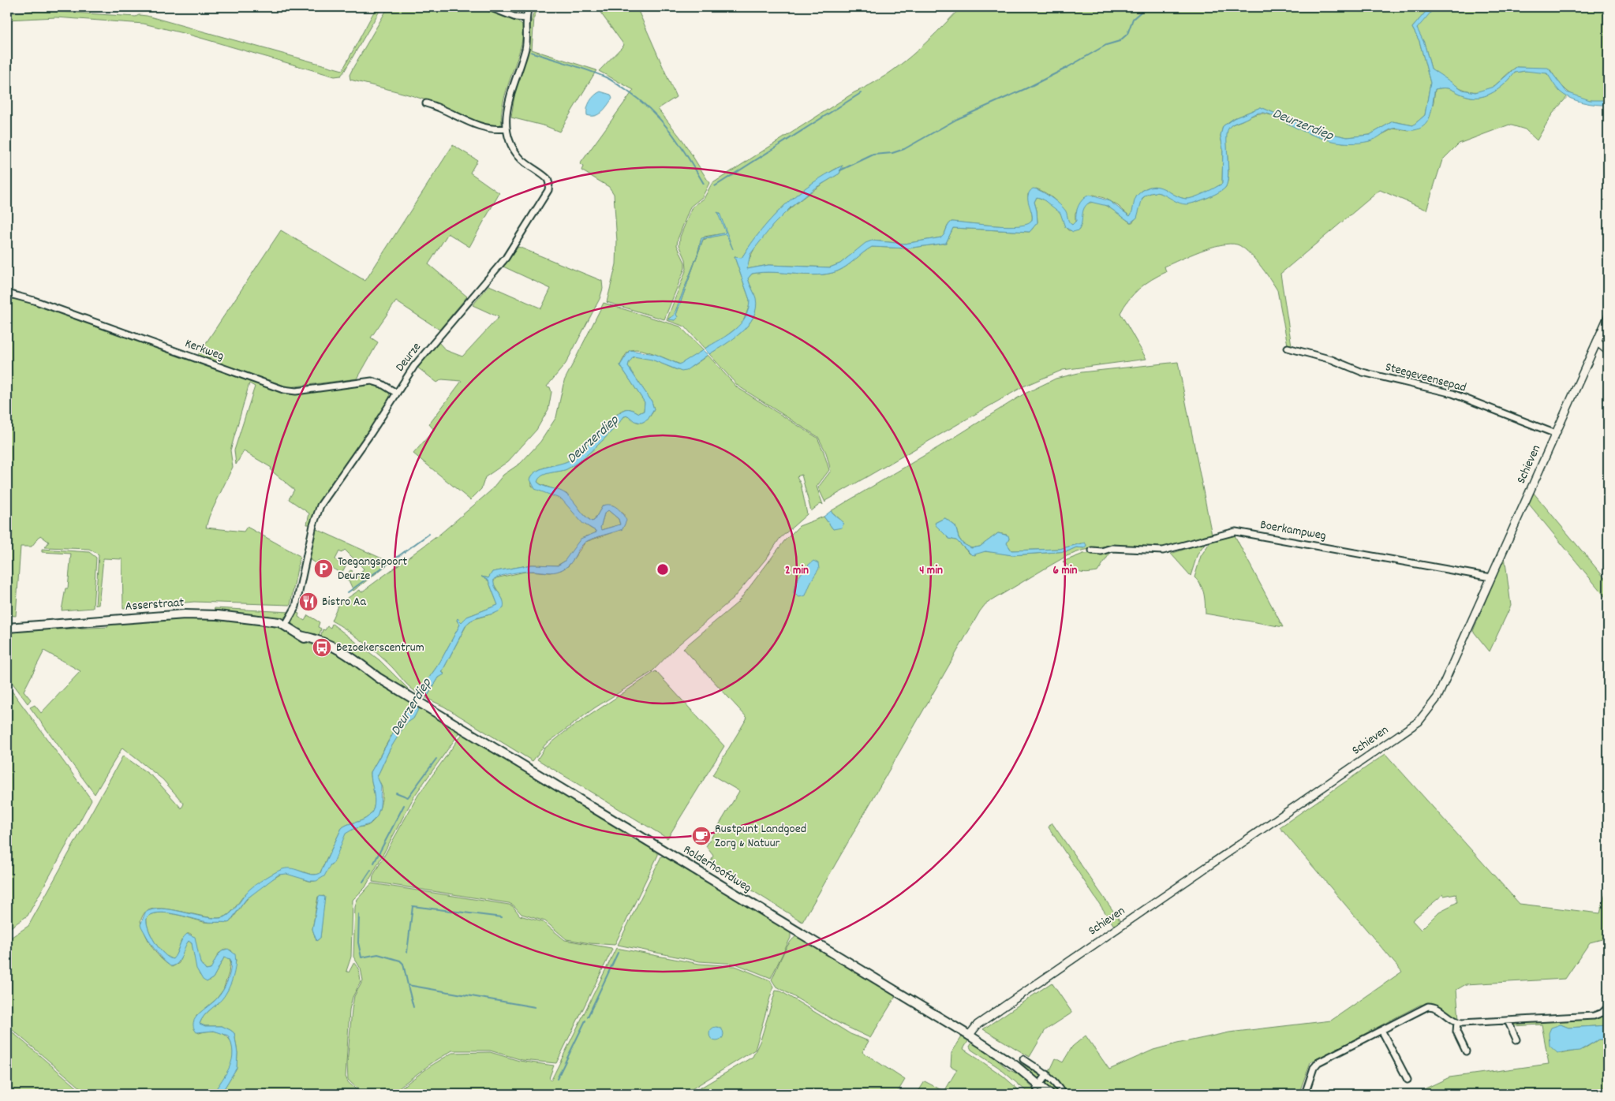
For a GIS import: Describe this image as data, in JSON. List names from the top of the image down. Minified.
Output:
{"streets":{"main road":["Asserstraat","Rolderhoofdweg"],"street":["Kerkweg","Deurze","Steegeveensepad","Schieven","Boerkampweg"]},"crossings":[["Kerkweg","Deurze"],["Deurze","Asserstraat"],["Steegeveensepad","Schieven"],["Schieven","Boerkampweg"],["Schieven","Rolderhoofdweg"],["Asserstraat","Rolderhoofdweg"]],"water":["Deurzerdiep"],"places":{"parking":["Toegangspoort Deurze"],"restaurant":["Bistro Aa"],"bus stop":["Bezoekerscentrum"],"cafe":["Rustpunt Landgoed Zorg & Natuur"]},"rings":["2 min","4 min","6 min"]}
